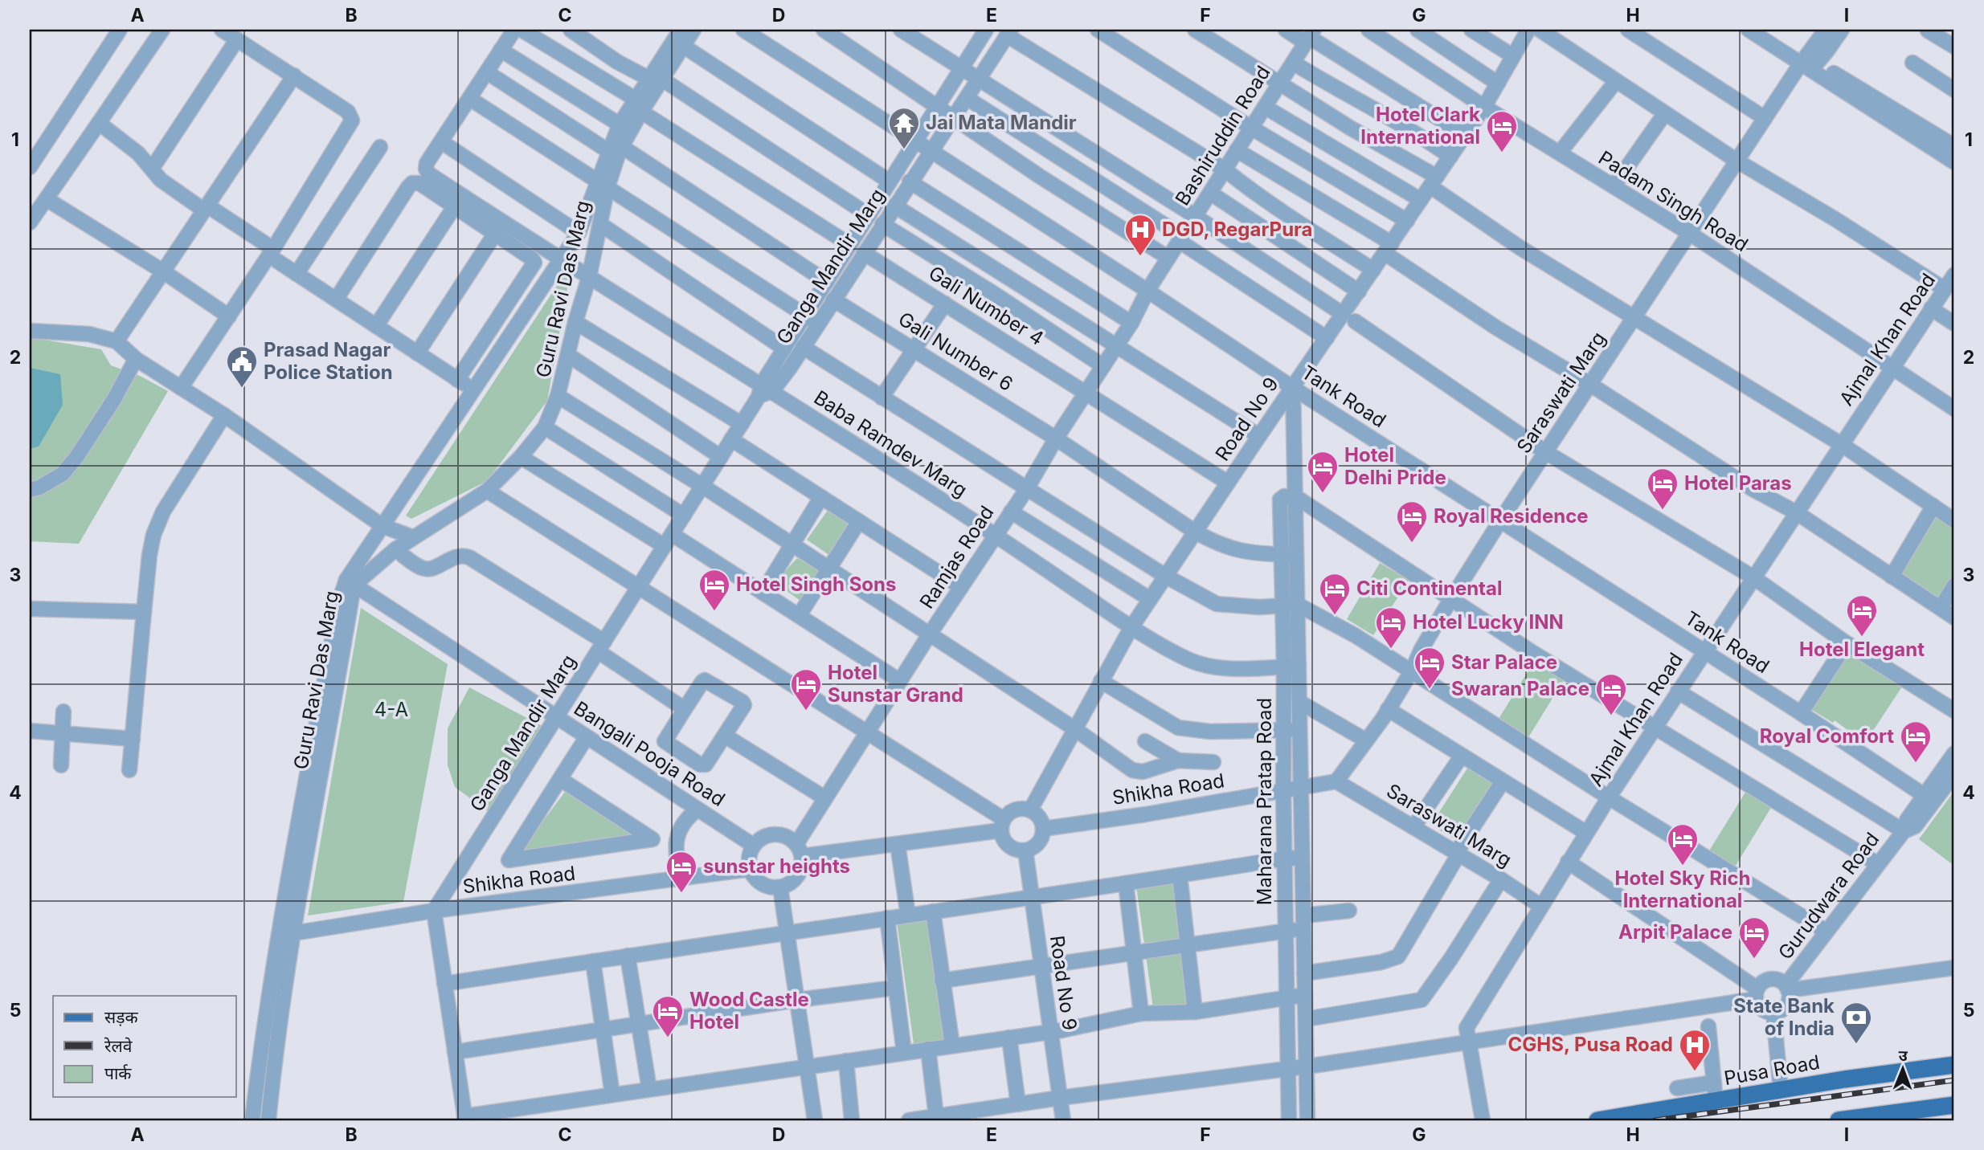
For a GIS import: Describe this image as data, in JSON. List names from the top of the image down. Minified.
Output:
{"streets":{"main road":["Pusa Road"],"street":["Bashiruddin Road","Padam Singh Road","Ganga Mandir Marg","Guru Ravi Das Marg","Gali Number 4","Ajmal Khan Road","Gali Number 6","Saraswati Marg","Tank Road","Road No 9","Baba Ramdev Marg","Ramjas Road","Bangali Pooja Road","Shikha Road","Maharana Pratap Road","Gurudwara Road"]},"crossings":[["Bashiruddin Road","Tank Road"],["Bashiruddin Road","Ramjas Road"],["Padam Singh Road","Ajmal Khan Road"],["Padam Singh Road","Saraswati Marg"],["Padam Singh Road","Road No 9"],["Ganga Mandir Marg","Gali Number 4"],["Ganga Mandir Marg","Gali Number 6"],["Ganga Mandir Marg","Tank Road"],["Ganga Mandir Marg","Baba Ramdev Marg"],["Ganga Mandir Marg","Bangali Pooja Road"],["Ganga Mandir Marg","Shikha Road"],["Guru Ravi Das Marg","Baba Ramdev Marg"],["Guru Ravi Das Marg","Bangali Pooja Road"],["Guru Ravi Das Marg","Shikha Road"],["Gali Number 4","Road No 9"],["Gali Number 4","Ramjas Road"],["Ajmal Khan Road","Saraswati Marg"],["Ajmal Khan Road","Tank Road"],["Gali Number 6","Road No 9"],["Gali Number 6","Ramjas Road"],["Gali Number 6","Maharana Pratap Road"],["Saraswati Marg","Tank Road"],["Tank Road","Road No 9"],["Tank Road","Ramjas Road"],["Tank Road","Maharana Pratap Road"],["Tank Road","Gurudwara Road"],["Road No 9","Baba Ramdev Marg"],["Road No 9","Shikha Road"],["Road No 9","Maharana Pratap Road"],["Baba Ramdev Marg","Ramjas Road"],["Baba Ramdev Marg","Maharana Pratap Road"],["Ramjas Road","Bangali Pooja Road"],["Ramjas Road","Shikha Road"],["Bangali Pooja Road","Shikha Road"],["Shikha Road","Maharana Pratap Road"]],"parks":["4-A"],"places":{"temple":["Jai Mata Mandir"],"hotel":["Hotel Clark International","Hotel Delhi Pride","Hotel Paras","Royal Residence","Hotel Singh Sons","Citi Continental","Hotel Elegant","Hotel Lucky INN","Star Palace","Hotel Sunstar Grand","Swaran Palace","Royal Comfort","Hotel Sky Rich International","sunstar heights","Arpit Palace","Wood Castle Hotel"],"hospital":["DGD, RegarPura","CGHS, Pusa Road"],"public building":["Prasad Nagar Police Station"],"bank":["State Bank of India"]},"legend":["सड़क","रेलवे","पार्क"],"north":"top","grid":{"columns":["A","B","C","D","E","F","G","H","I"],"rows":["1","2","3","4","5"]}}
